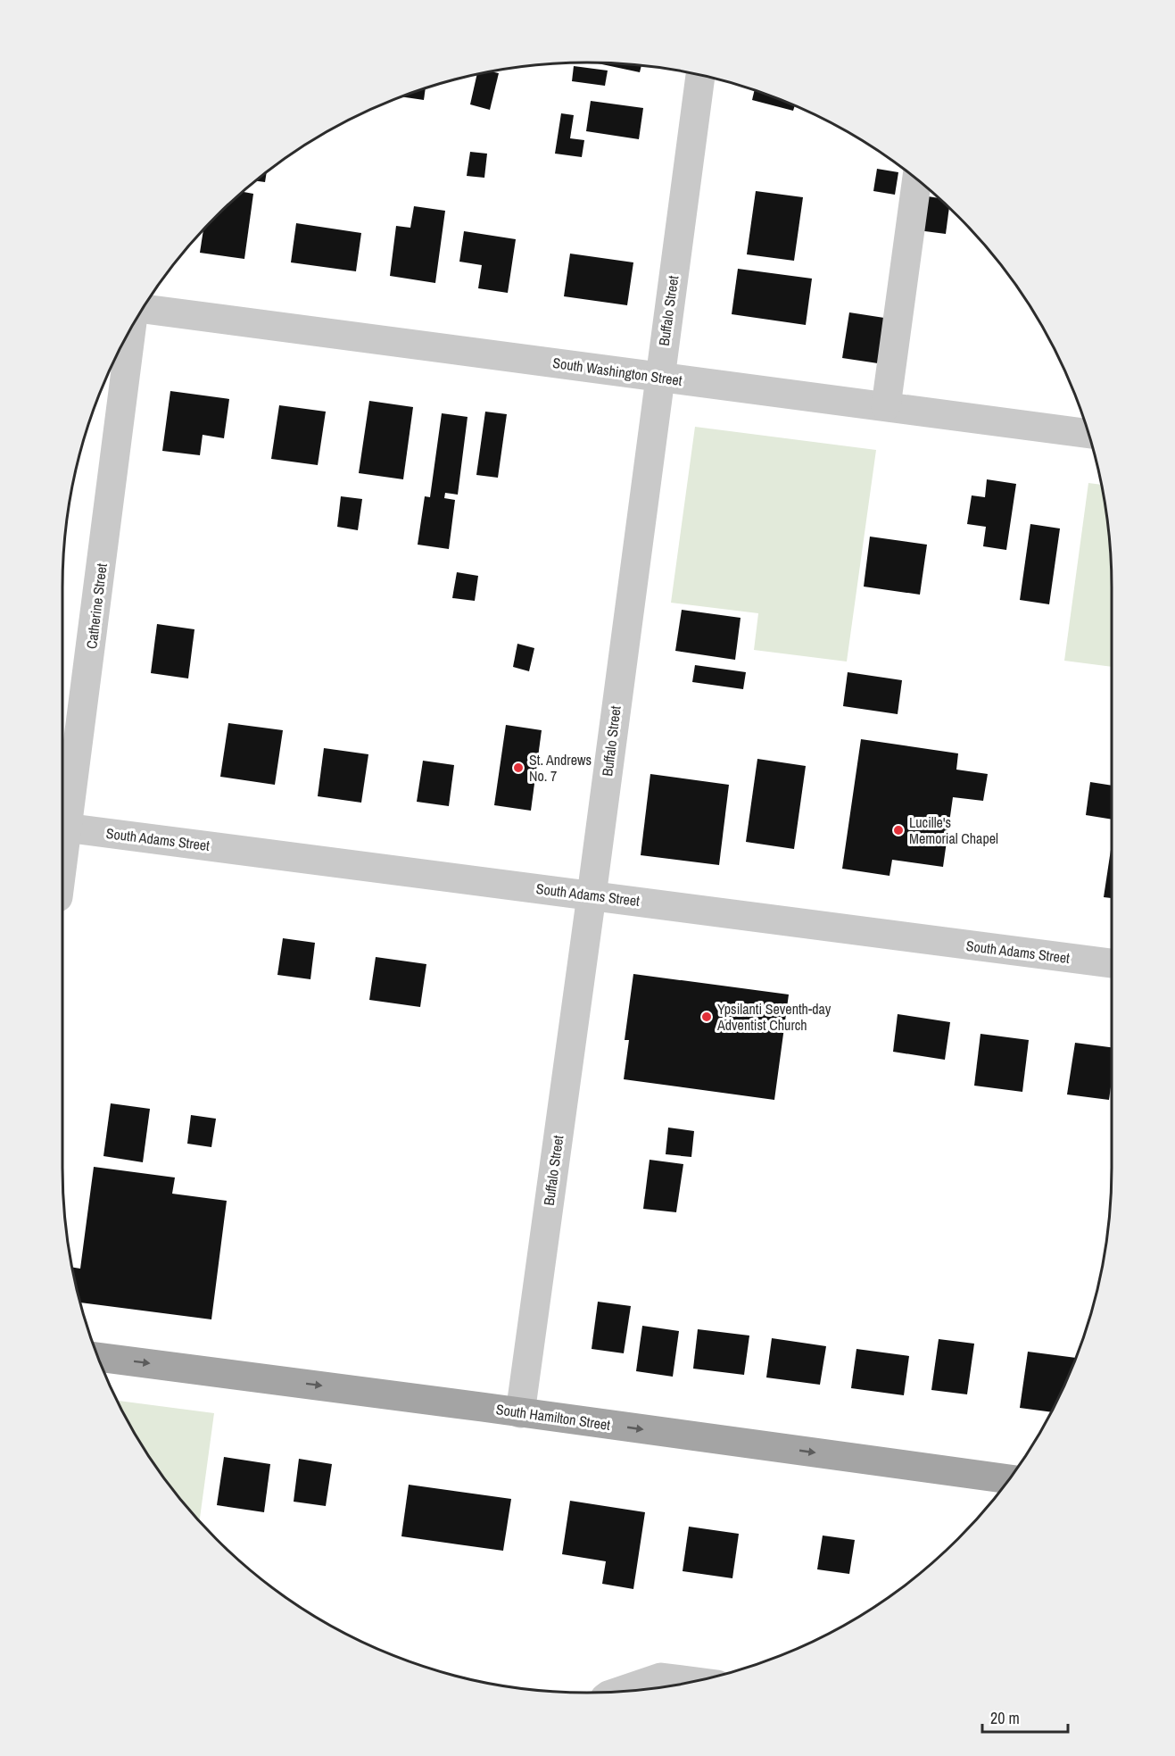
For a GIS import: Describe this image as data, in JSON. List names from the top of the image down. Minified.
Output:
{"streets":{"main road":["South Hamilton Street"],"street":["Buffalo Street","South Washington Street","Catherine Street","South Adams Street"]},"crossings":[["Buffalo Street","South Washington Street"],["Buffalo Street","South Adams Street"],["Buffalo Street","South Hamilton Street"],["Catherine Street","South Adams Street"]],"one_way":["South Hamilton Street"],"places":["St. Andrews No. 7","Lucille's Memorial Chapel","Ypsilanti Seventh-day Adventist Church"],"scale_bar":"20 m"}
